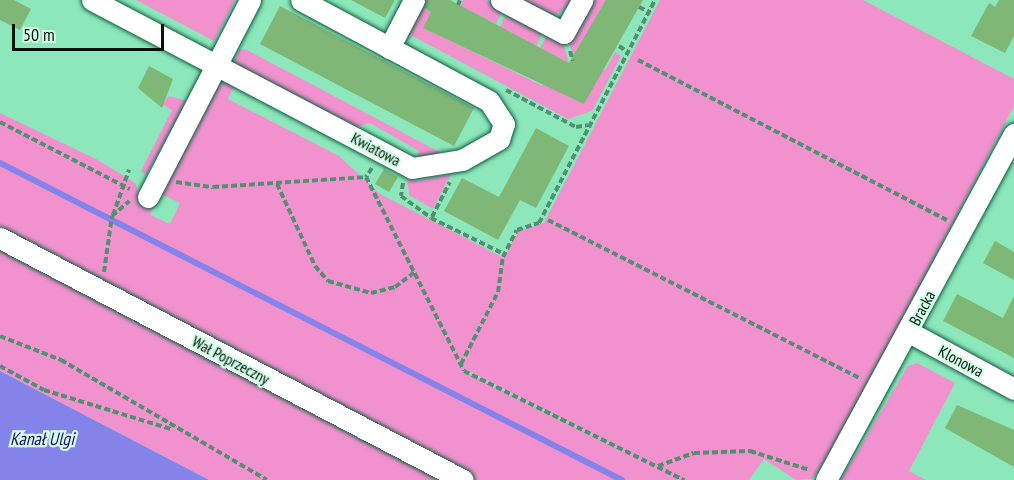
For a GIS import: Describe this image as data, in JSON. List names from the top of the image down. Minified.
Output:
{"streets":{"street":["Kwiatowa","Bracka","Wał Poprzeczny","Klonowa"]},"crossings":[["Bracka","Klonowa"]],"water":["Kanał Ulgi"],"scale_bar":"50 m"}
